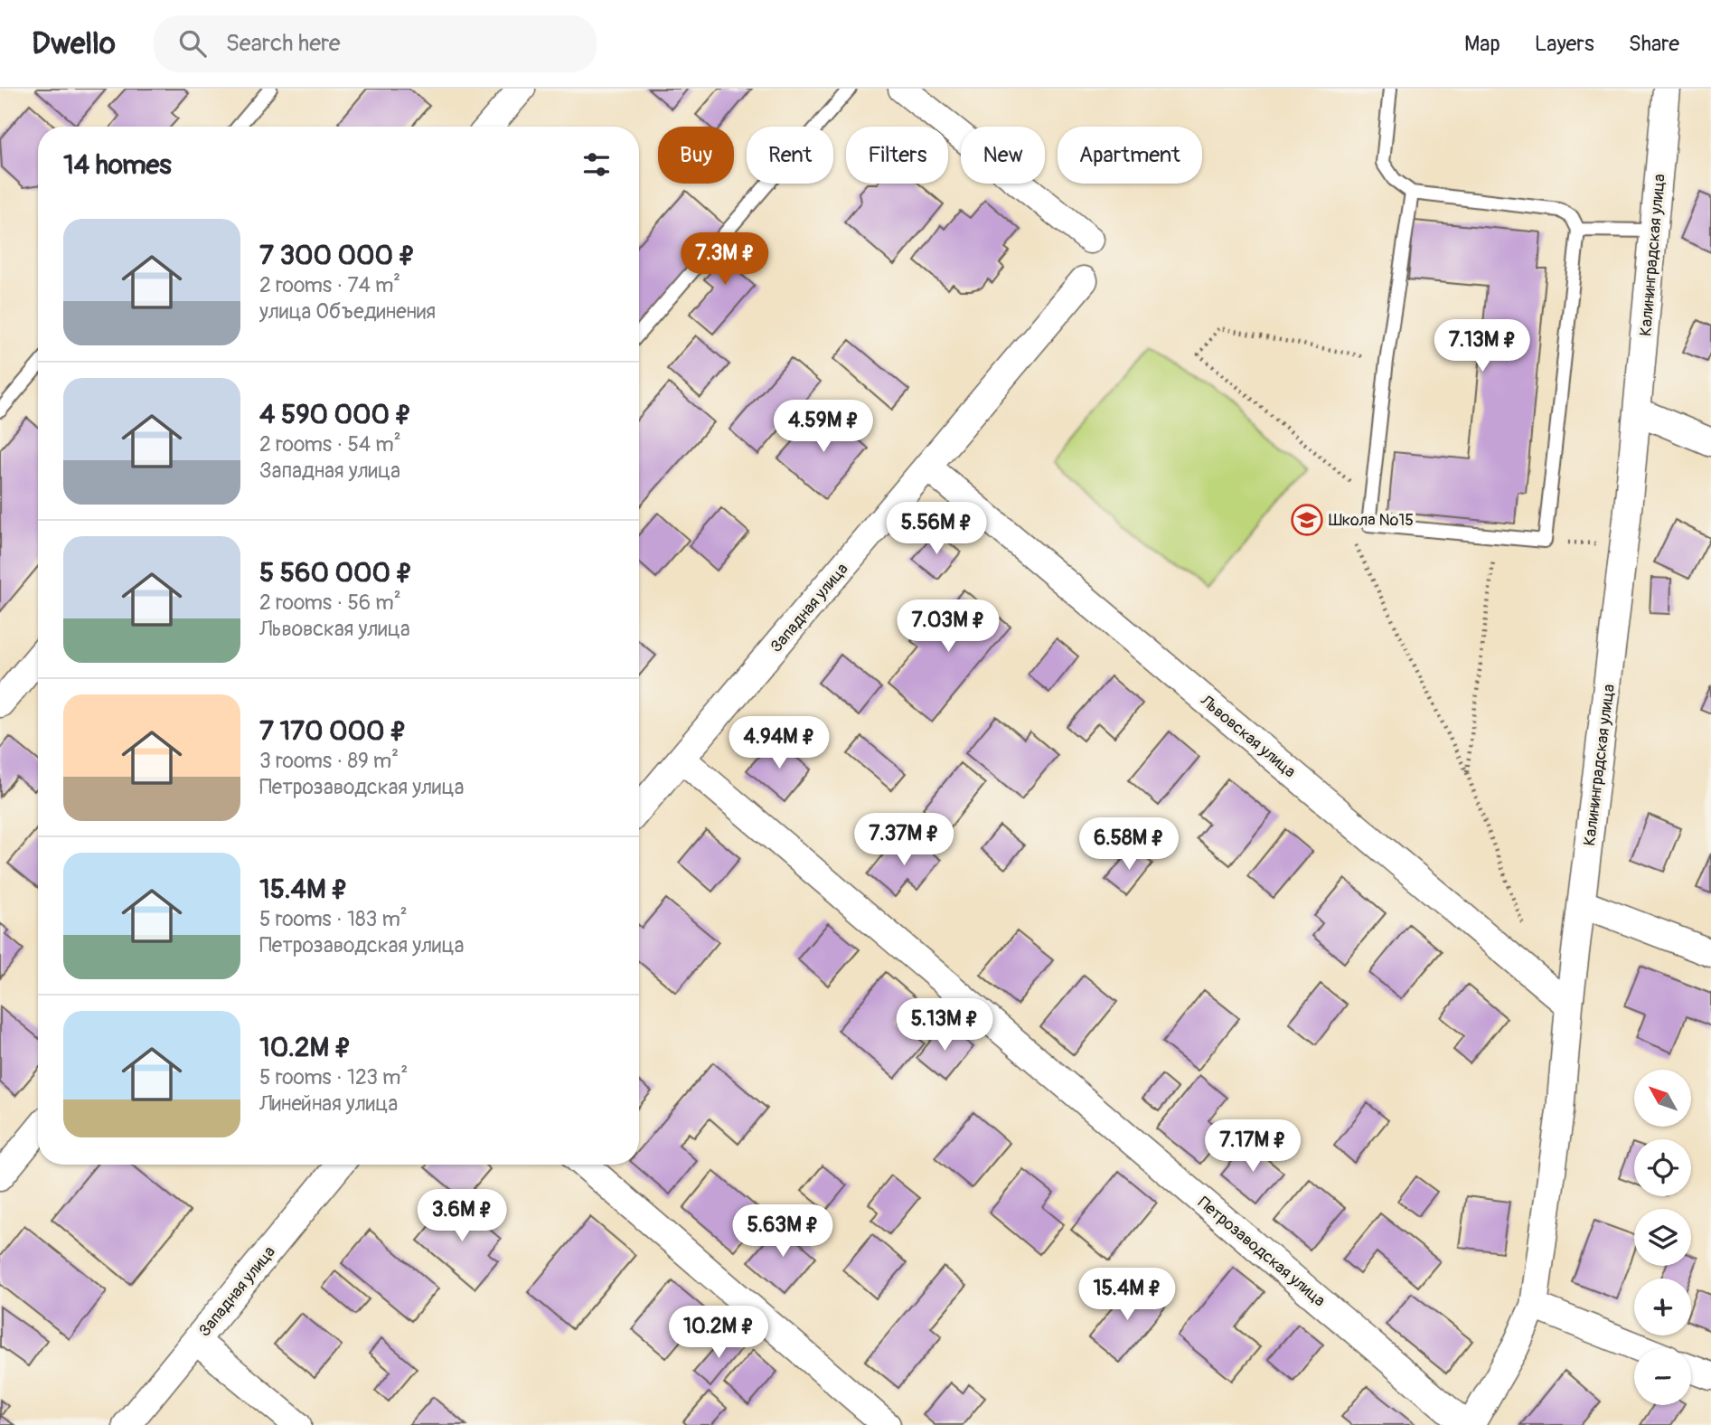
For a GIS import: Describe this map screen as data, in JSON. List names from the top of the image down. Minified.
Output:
{"streets":{"street":["Калининградская улица","Западная улица","Львовская улица","Петрозаводская улица"]},"crossings":[["Калининградская улица","Львовская улица"],["Калининградская улица","Петрозаводская улица"],["Западная улица","Львовская улица"],["Западная улица","Петрозаводская улица"]],"places":{"school or university":["Школа №15"]},"north":"top left","page":{"header":"Dwello","search":"Search here","nav":["Map","Layers","Share"],"chip":["Buy","Rent","Filters","New","Apartment"],"heading":"14 homes","list":[{"name":"7 300 000 ₽","note":"2 rooms · 74 m² · улица Объединения"},{"name":"4 590 000 ₽","note":"2 rooms · 54 m² · Западная улица"},{"name":"5 560 000 ₽","note":"2 rooms · 56 m² · Львовская улица"},{"name":"7 170 000 ₽","note":"3 rooms · 89 m² · Петрозаводская улица"},{"name":"15.4M ₽","note":"5 rooms · 183 m² · Петрозаводская улица"},{"name":"10.2M ₽","note":"5 rooms · 123 m² · Линейная улица"}],"price":["7.3M ₽","7.13M ₽","4.59M ₽","5.56M ₽","7.03M ₽","4.94M ₽","7.37M ₽","6.58M ₽","5.13M ₽","7.17M ₽","3.6M ₽","5.63M ₽","15.4M ₽","10.2M ₽"],"map_buttons":["+","−"]}}
